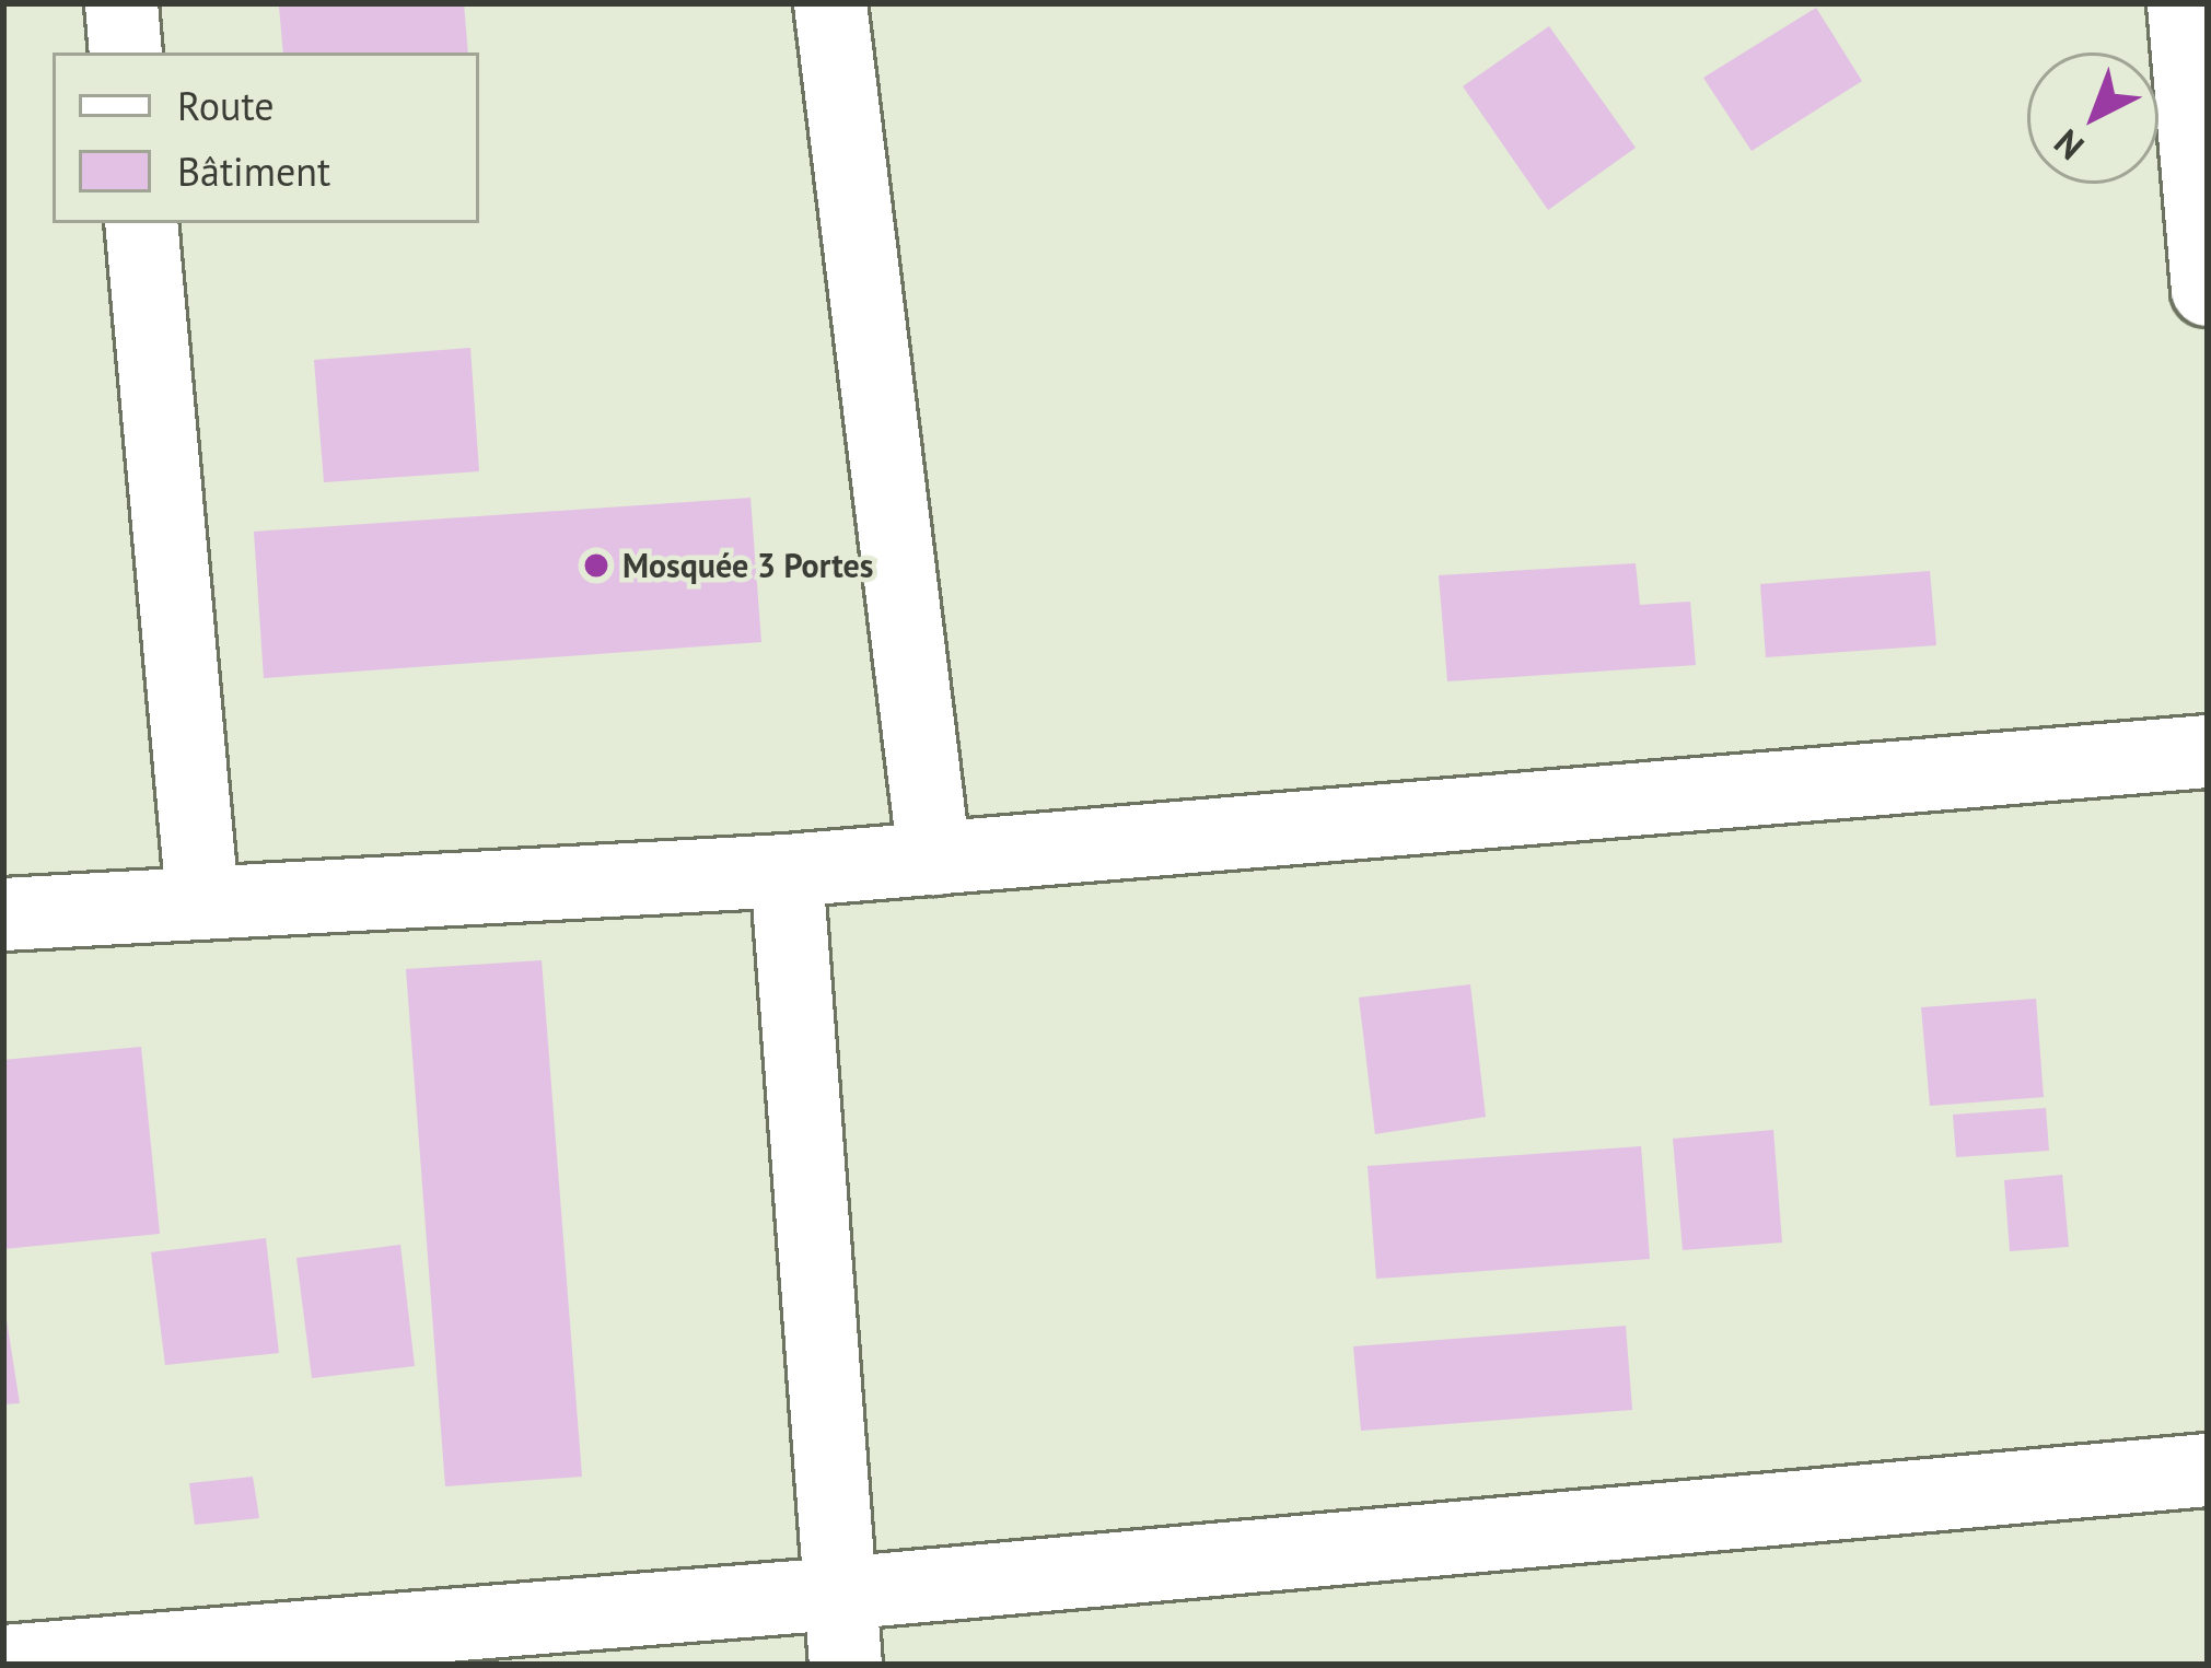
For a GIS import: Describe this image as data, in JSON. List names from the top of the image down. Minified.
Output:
{"places":["Mosquée 3 Portes"],"legend":["Route","Bâtiment"],"north":"bottom left"}
